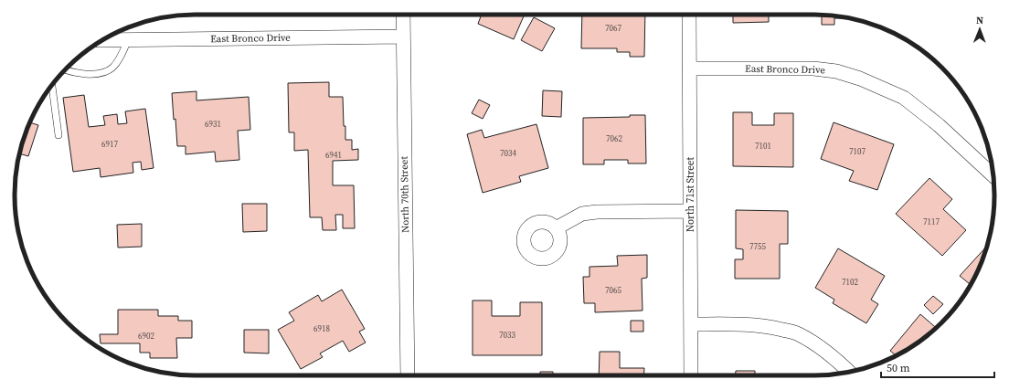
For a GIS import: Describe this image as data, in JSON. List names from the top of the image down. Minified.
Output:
{"streets":{"street":["East Bronco Drive","North 70th Street","North 71st Street"]},"crossings":[["East Bronco Drive","North 70th Street"],["East Bronco Drive","North 71st Street"]],"house_numbers":["7067","6931","7062","6917","7101","7107","7034","6941","7117","7755","7102","7065","6918","7033","6902"],"scale_bar":"50 m","north":"top"}
